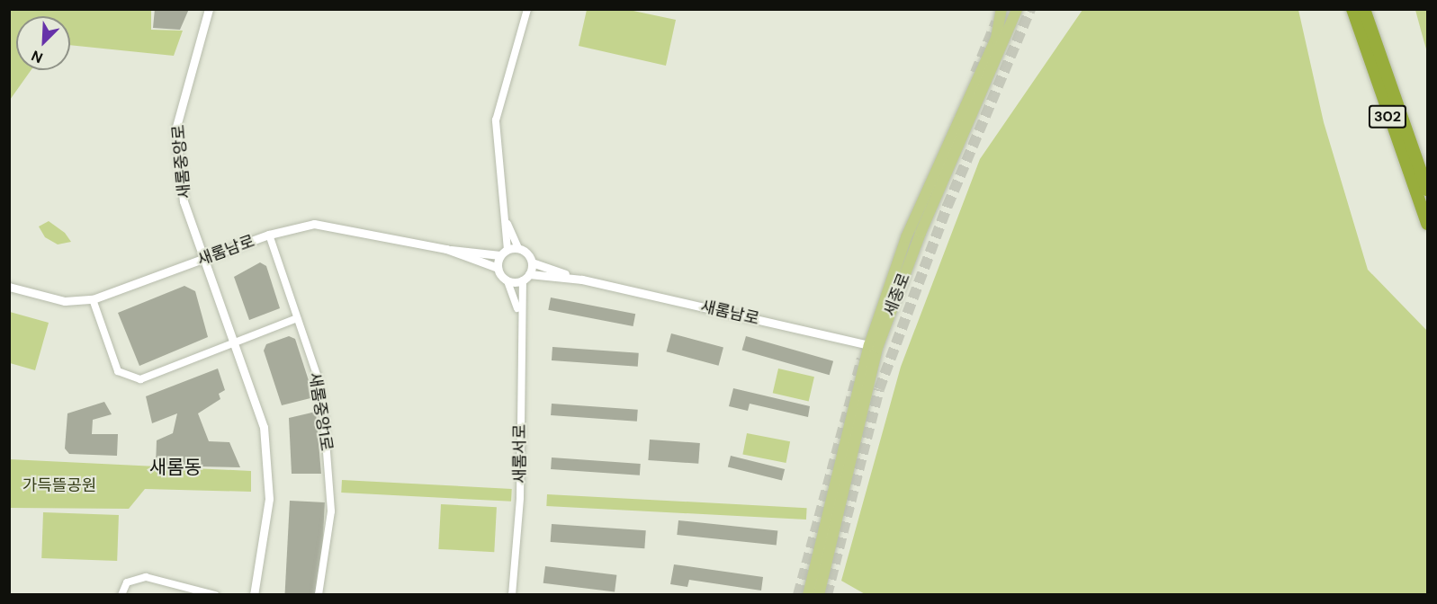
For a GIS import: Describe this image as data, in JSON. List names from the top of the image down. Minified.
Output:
{"streets":{"highway":["302"],"main road":["세종로"],"street":["새롬중앙로","새롬남로","새롬중앙1로","새롬서로"]},"crossings":[["새롬중앙로","새롬남로"],["새롬남로","세종로"],["새롬남로","새롬중앙1로"]],"districts":["새롬동"],"parks":["가득뜰공원"],"north":"bottom left"}
